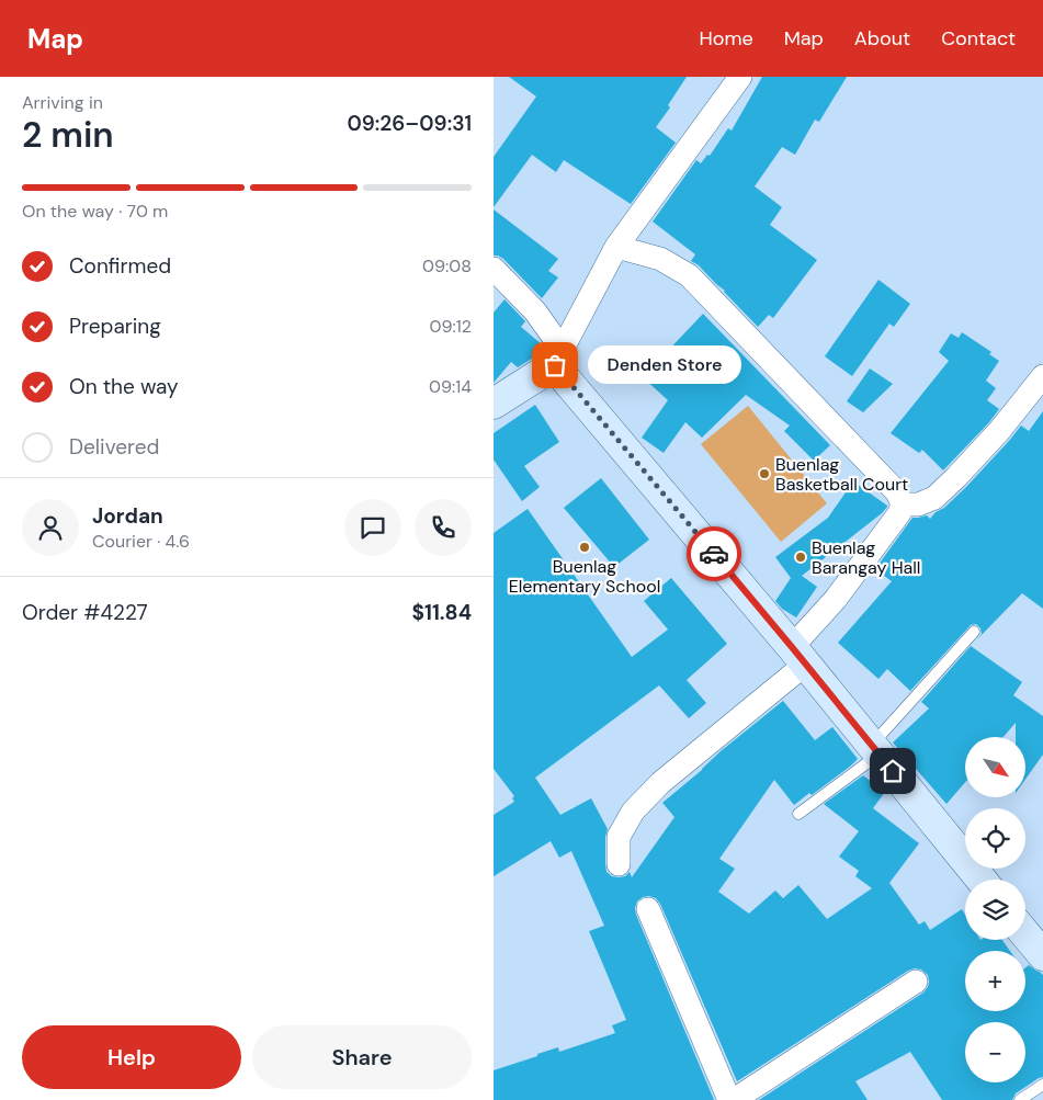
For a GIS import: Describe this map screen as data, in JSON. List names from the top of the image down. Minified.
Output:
{"places":["Denden Store","Buenlag Basketball Court","Buenlag Elementary School","Buenlag Barangay Hall"],"north":"bottom right","page":{"header":"Map","nav":["Home","Map","About","Contact"],"heading":["2 min","Arriving in","09:26–09:31"],"panel":["Jordan","Courier · 4.6","Order #4227","$11.84"],"bar":"On the way · 70 m","list":[["Confirmed","09:08"],["Preparing","09:12"],["On the way","09:14"],"Delivered"],"bubble":"Denden Store","map_buttons":["+","−"],"buttons":["Help","Share"]}}
